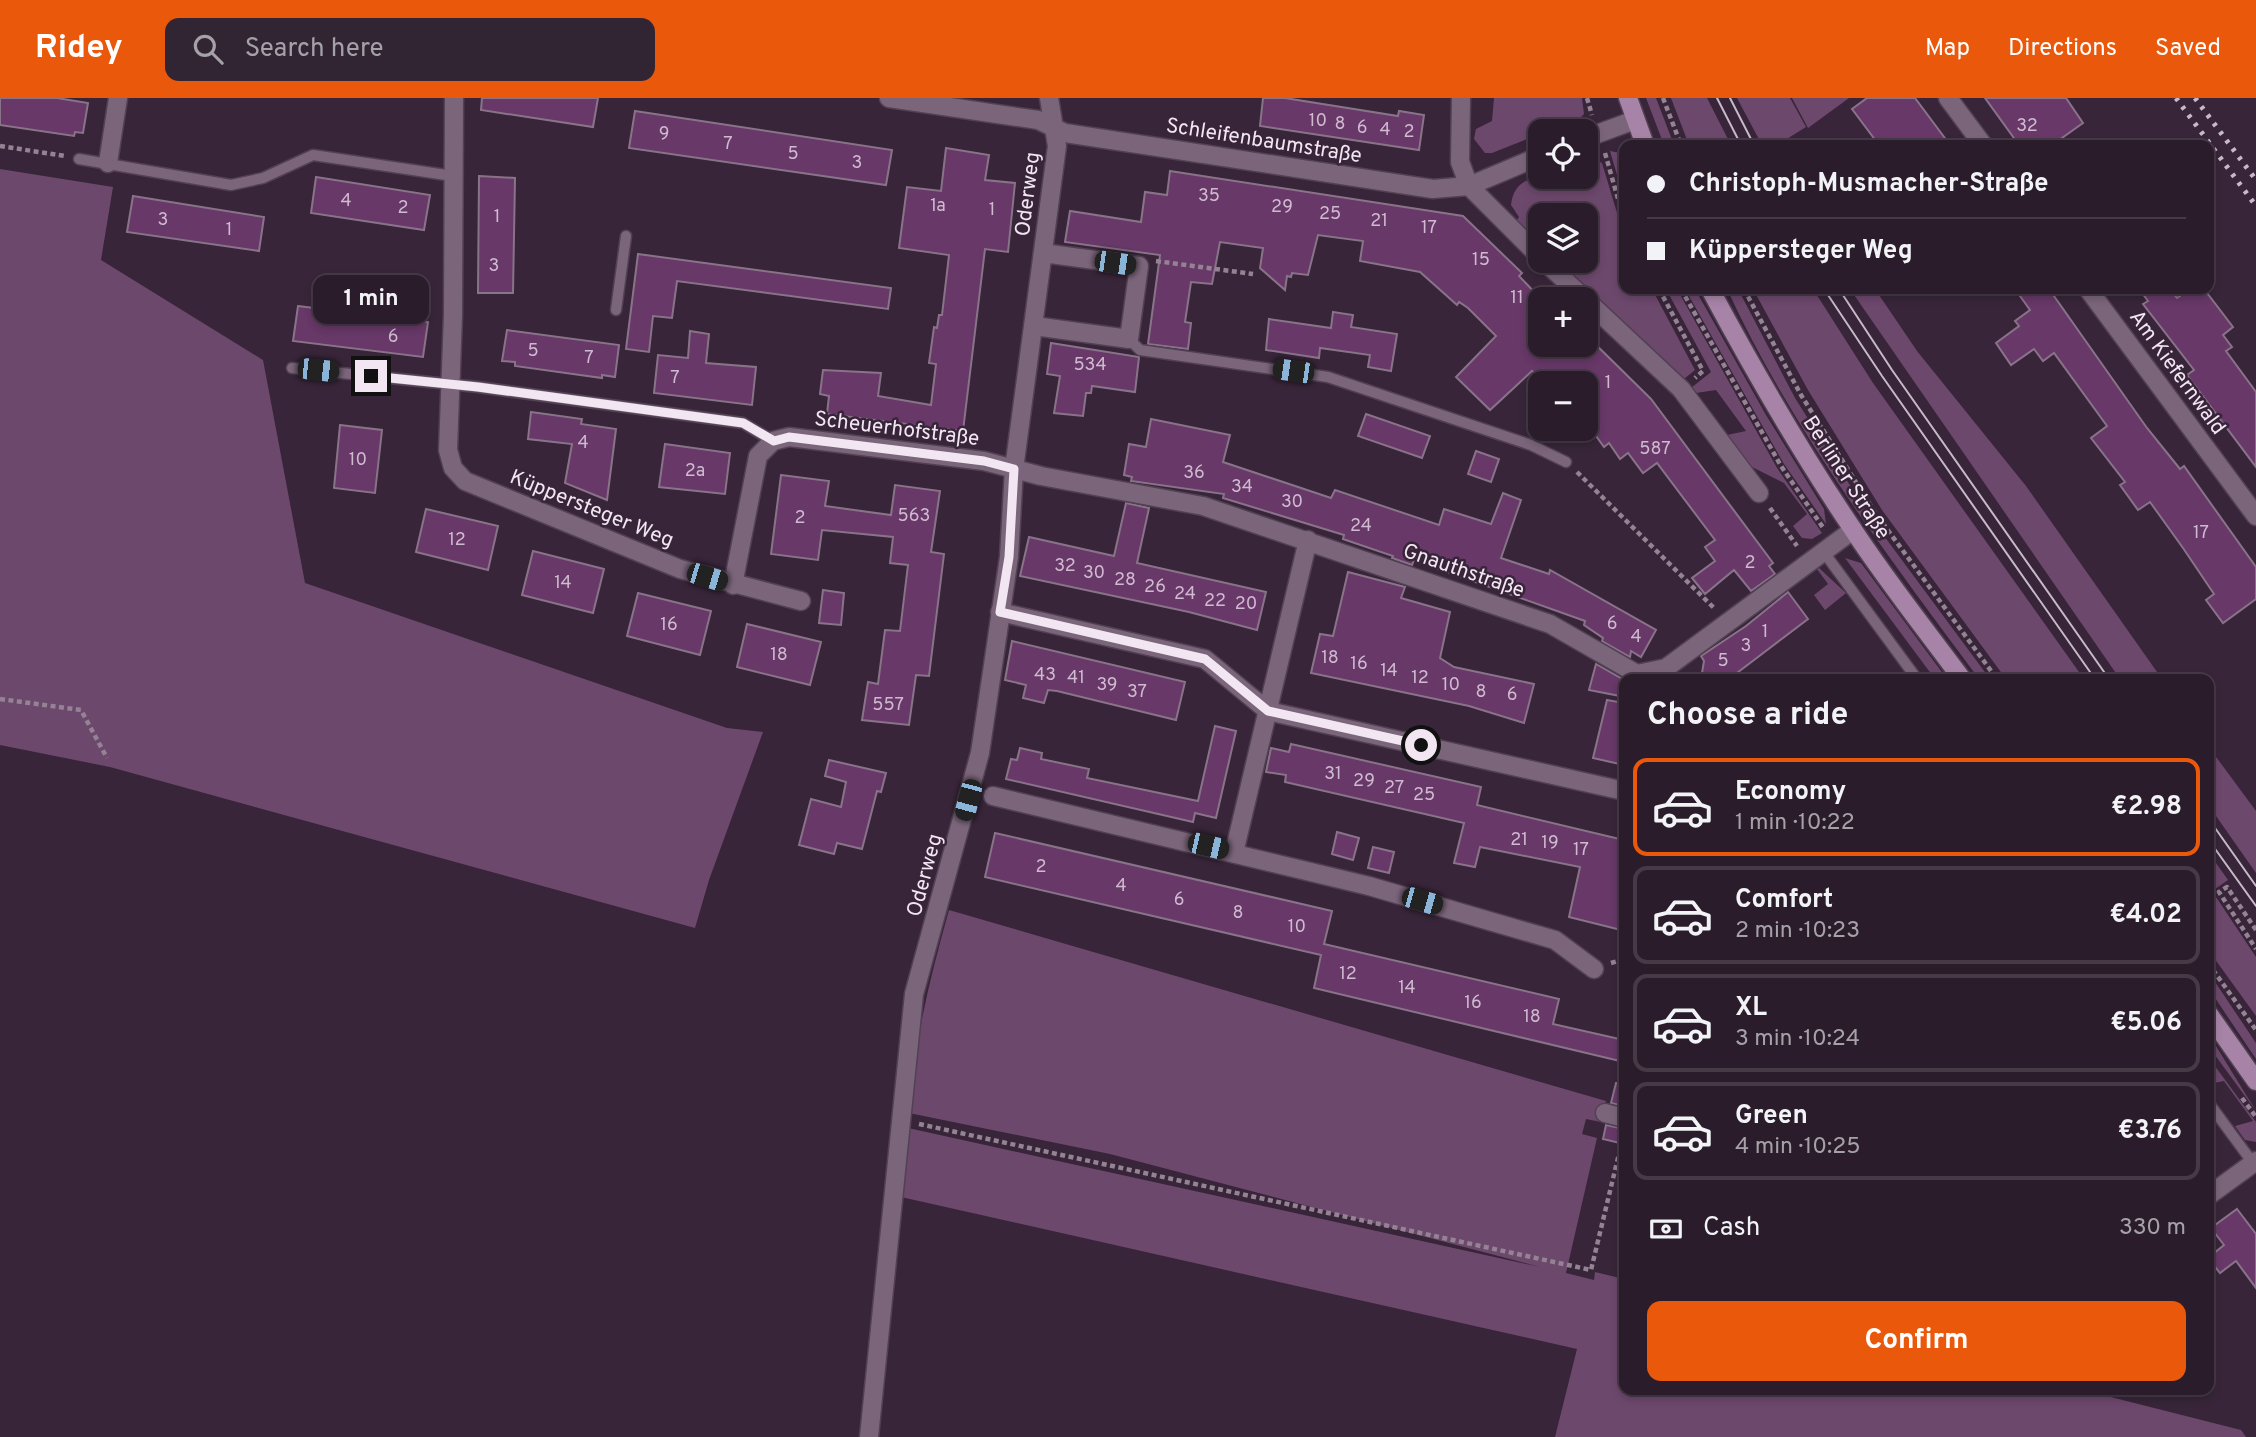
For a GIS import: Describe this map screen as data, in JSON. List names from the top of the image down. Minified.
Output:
{"streets":{"main road":["Berliner Straße"],"street":["Schleifenbaumstraße","Oderweg","Am Kiefernwald","Scheuerhofstraße","Küppersteger Weg","Gnauthstraße"]},"crossings":[["Schleifenbaumstraße","Oderweg"],["Oderweg","Scheuerhofstraße"],["Oderweg","Gnauthstraße"],["Scheuerhofstraße","Gnauthstraße"],["Berliner Straße","Gnauthstraße"]],"house_numbers":["10","8","32","6","4","2","9","7","5","3","35","4","1a","29","2","1","25","1","3","21","17","1","15","3","11","6","5","7","534","7","1","4","587","10","2a","36","34","30","563","2","24","17","12","2","32","30","28","14","26","24","22","20","6","16","1","4","3","18","18","5","16","14","43","41","12","39","10","37","8","6","557","31","29","27","25","21","19","17","2","4","6","8","10","12","14","16","18"],"page":{"header":"Ridey","search":"Search here","nav":["Map","Directions","Saved"],"map_buttons":["+","−"],"banner":["Christoph-Musmacher-Straße","Küppersteger Weg"],"bubble":"1 min","heading":"Choose a ride","list":[{"name":"Economy","note":"1 min · 10:22","value":"€2.98"},{"name":"Comfort","note":"2 min · 10:23","value":"€4.02"},{"name":"XL","note":"3 min · 10:24","value":"€5.06"},{"name":"Green","note":"4 min · 10:25","value":"€3.76"}],"pay":["Cash","330 m"],"buttons":"Confirm"}}
